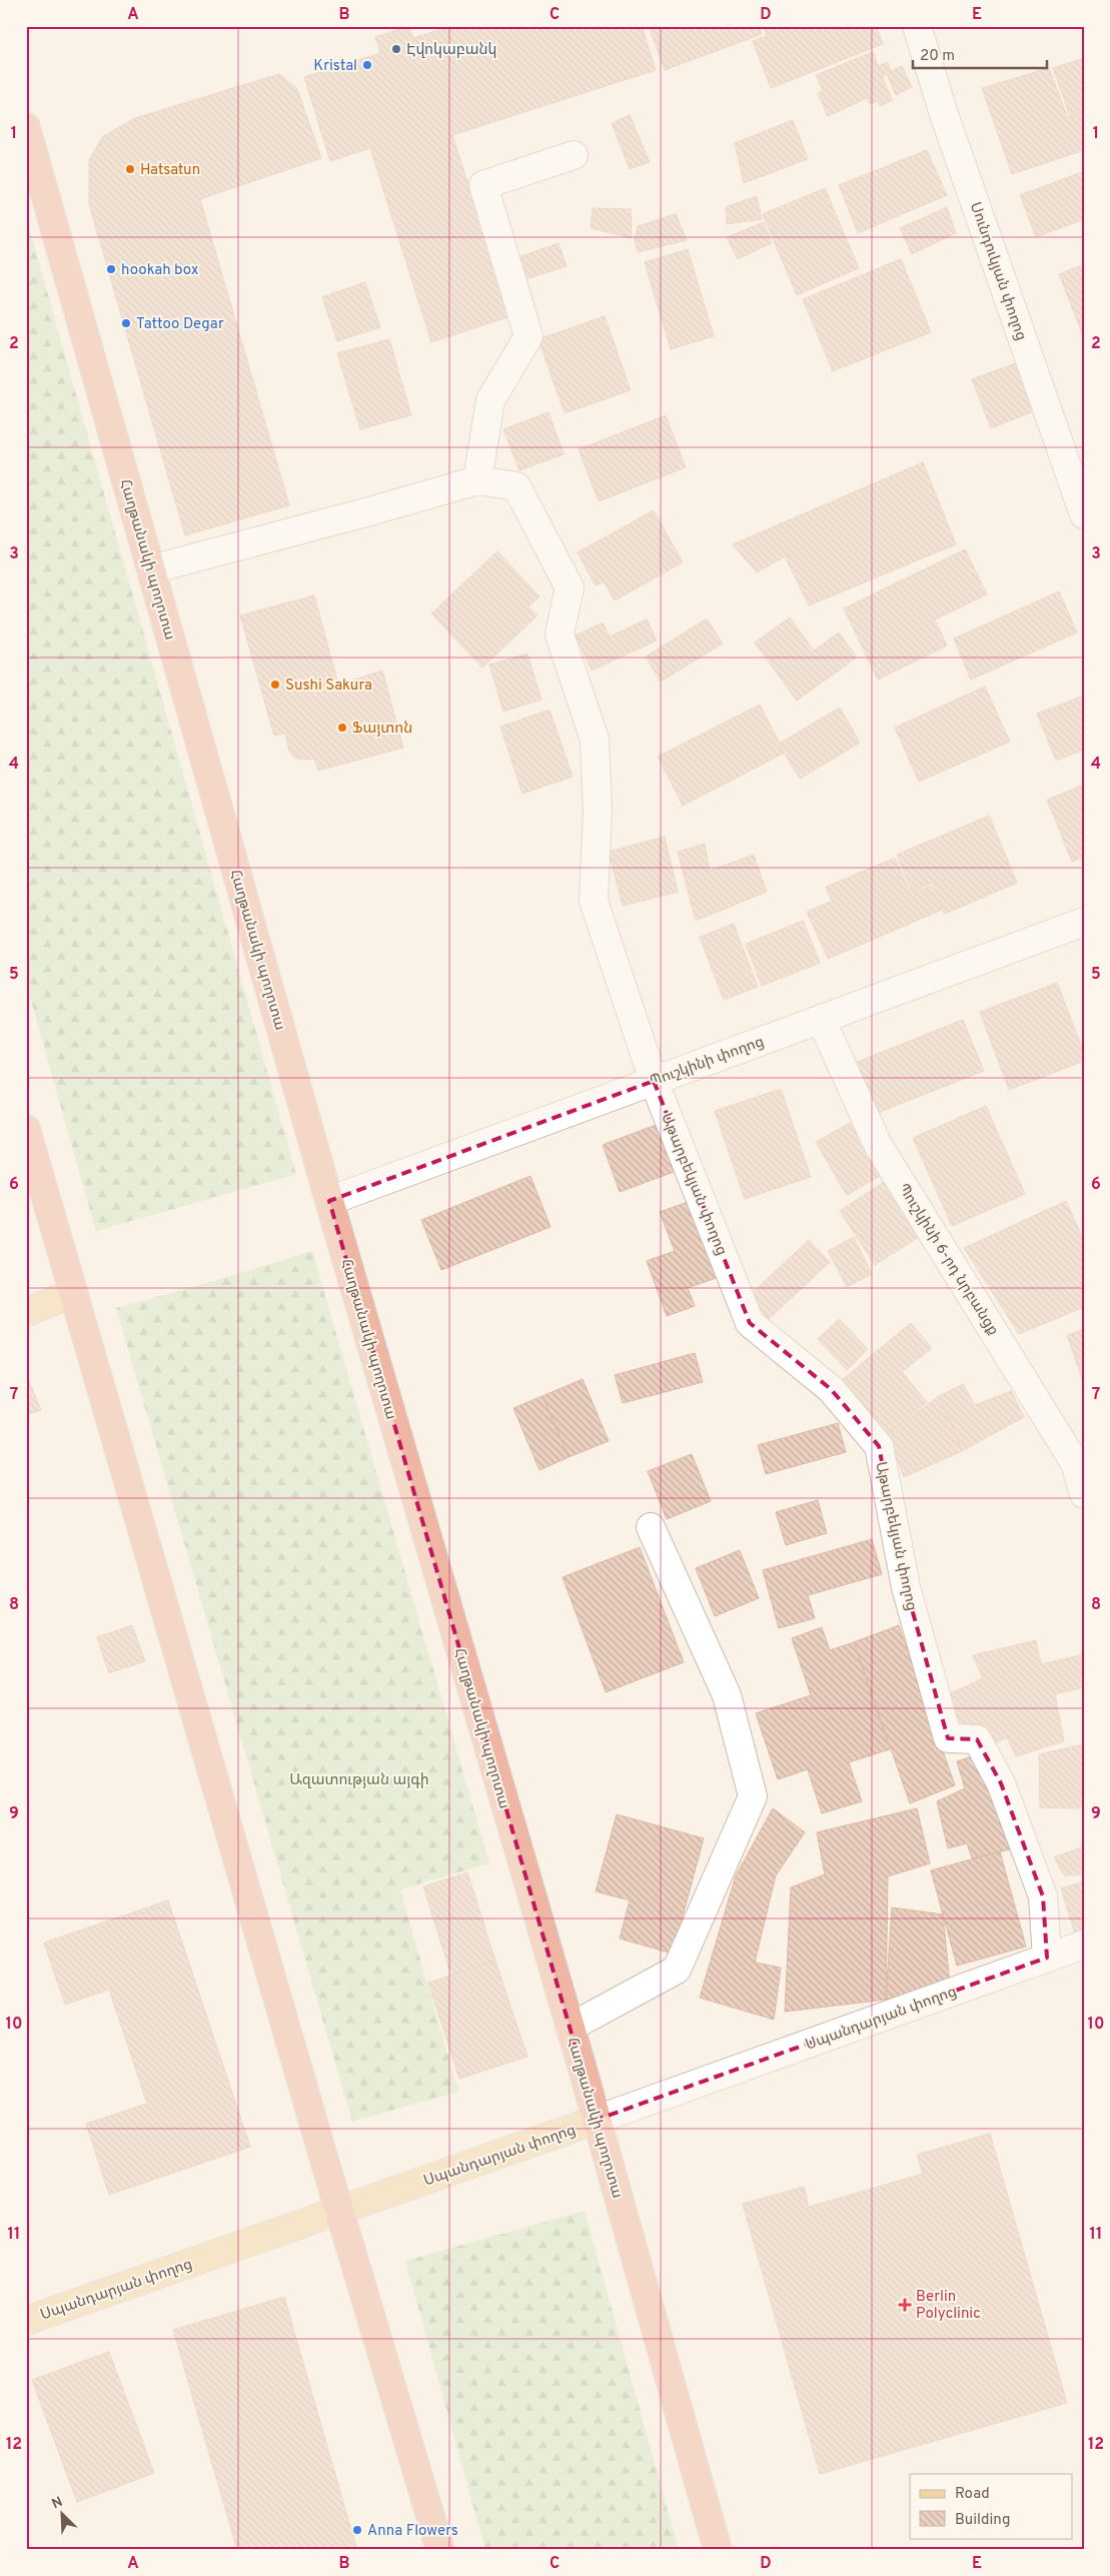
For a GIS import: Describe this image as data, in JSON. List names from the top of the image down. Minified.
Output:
{"streets":{"highway":["Հաղթանակի պողոտա"],"main road":["Սպանդարյան փողոց"],"street":["Սունդուկյան փողոց","Պուշկինի փողոց","Աթարբեկյան փողոց","Պուշկինի 6-րդ նրբանցք"]},"crossings":[["Հաղթանակի պողոտա","Պուշկինի փողոց"],["Հաղթանակի պողոտա","Սպանդարյան փողոց"],["Պուշկինի փողոց","Աթարբեկյան փողոց"],["Պուշկինի փողոց","Պուշկինի 6-րդ նրբանցք"],["Աթարբեկյան փողոց","Սպանդարյան փողոց"]],"parks":["Ազատության այգի"],"places":{"other":["Էվոկաբանկ","Kristal","Hatsatun","hookah box","Tattoo Degar","Sushi Sakura","Ֆայտոն","Anna Flowers"],"health":["Berlin Polyclinic"]},"legend":["Road","Building"],"scale_bar":"20 m","north":"top left","grid":{"columns":["A","B","C","D","E"],"rows":["1","2","3","4","5","6","7","8","9","10","11","12"]}}
